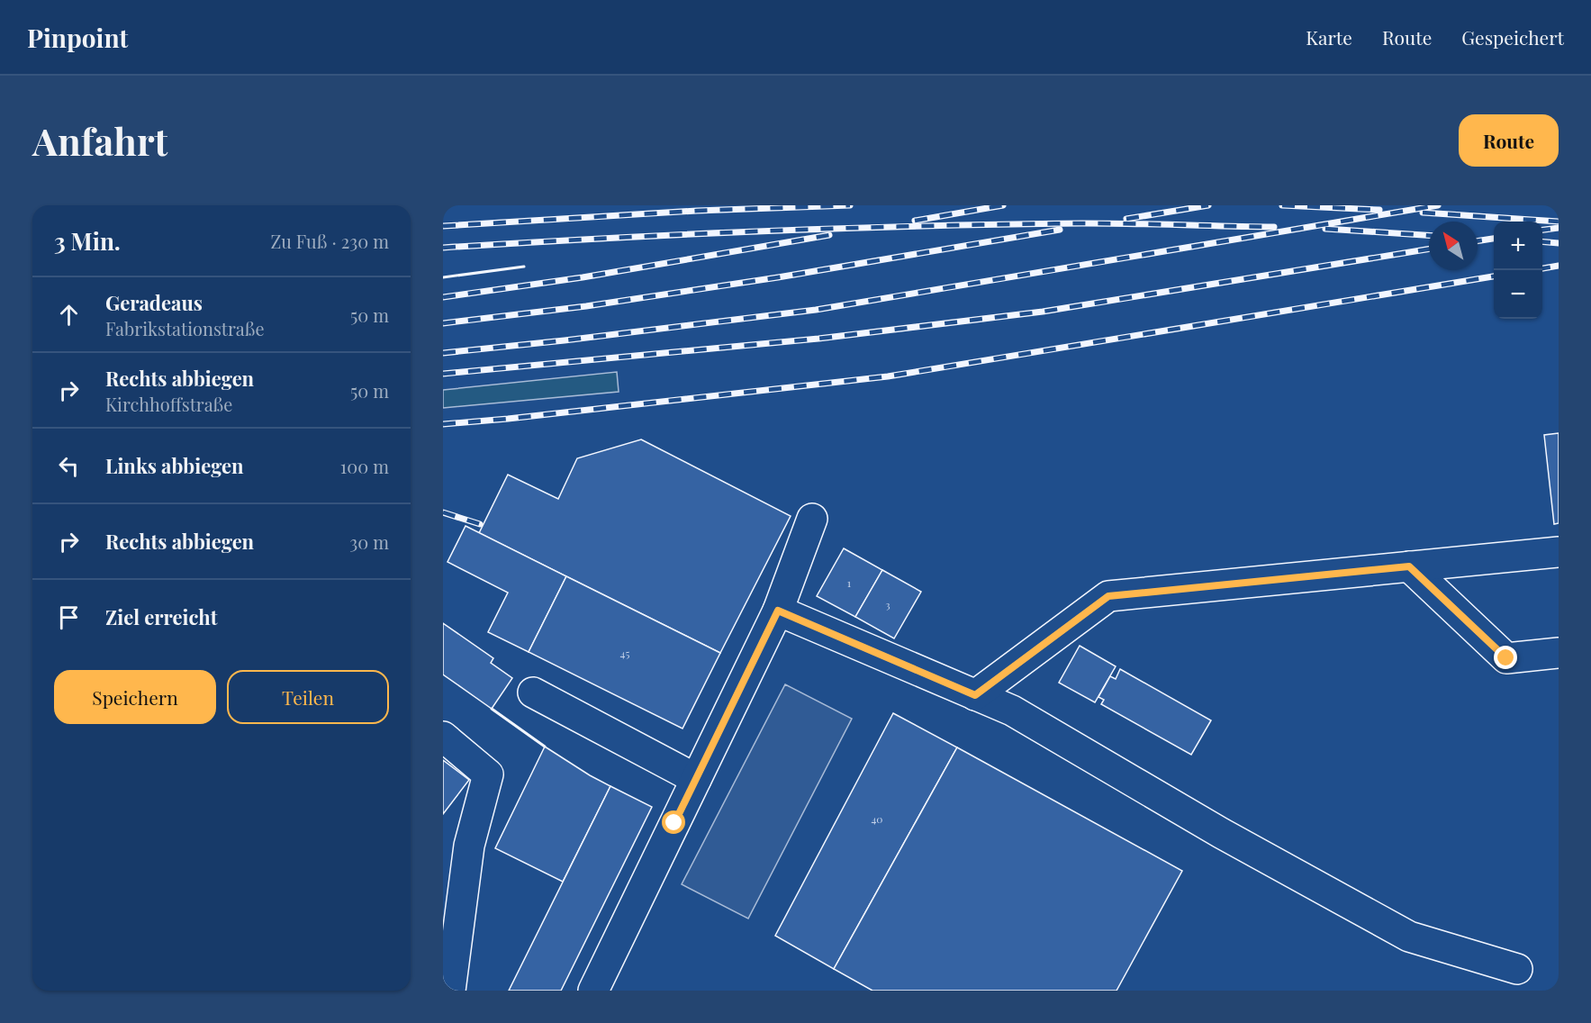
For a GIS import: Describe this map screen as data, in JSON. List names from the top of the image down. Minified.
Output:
{"house_numbers":["1","3","45","40"],"north":"top left","page":{"header":"Pinpoint","nav":["Karte","Route","Gespeichert"],"buttons":["Route",["Speichern","Teilen"]],"title":"Anfahrt","heading":["3 Min.","Zu Fuß · 230 m"],"map_buttons":["+","−"],"list":[["Geradeaus","Fabrikstationstraße","50 m"],["Rechts abbiegen","Kirchhoffstraße","50 m"],["Links abbiegen","100 m"],["Rechts abbiegen","30 m"],"Ziel erreicht"]}}
